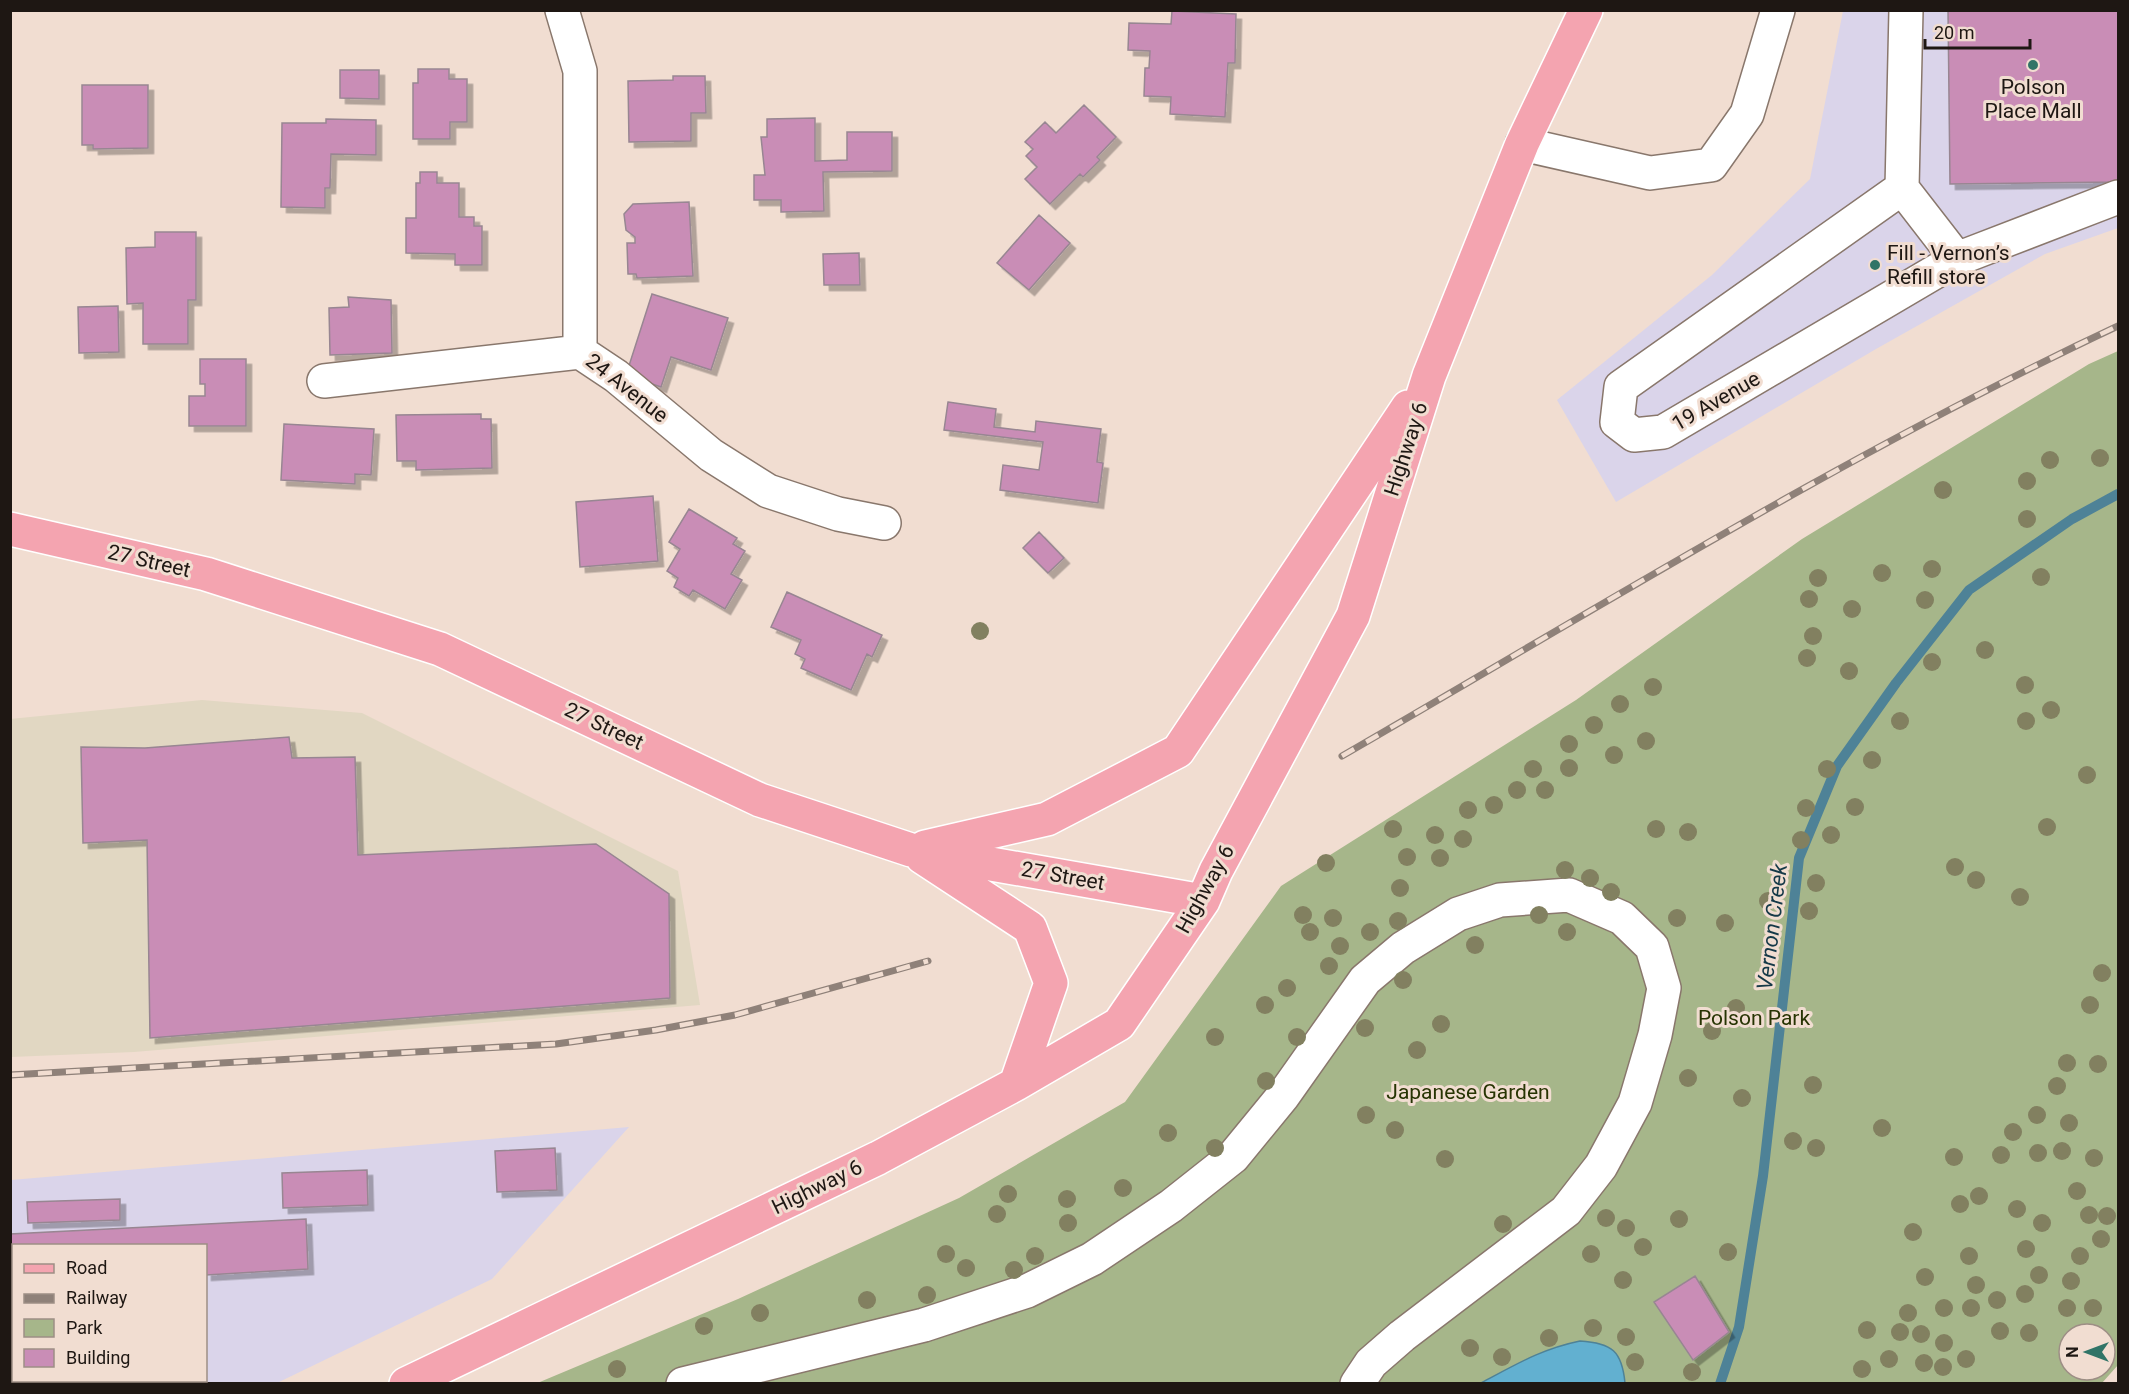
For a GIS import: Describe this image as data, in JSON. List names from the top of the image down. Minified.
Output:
{"streets":{"main road":["Highway 6","27 Street"],"street":["24 Avenue","19 Avenue"]},"crossings":[["Highway 6","27 Street"]],"water":["Vernon Creek"],"parks":["Polson Park","Japanese Garden"],"places":["Polson Place Mall","Fill - Vernon’s Refill store"],"legend":["Road","Railway","Park","Building"],"scale_bar":"20 m","north":"left"}
